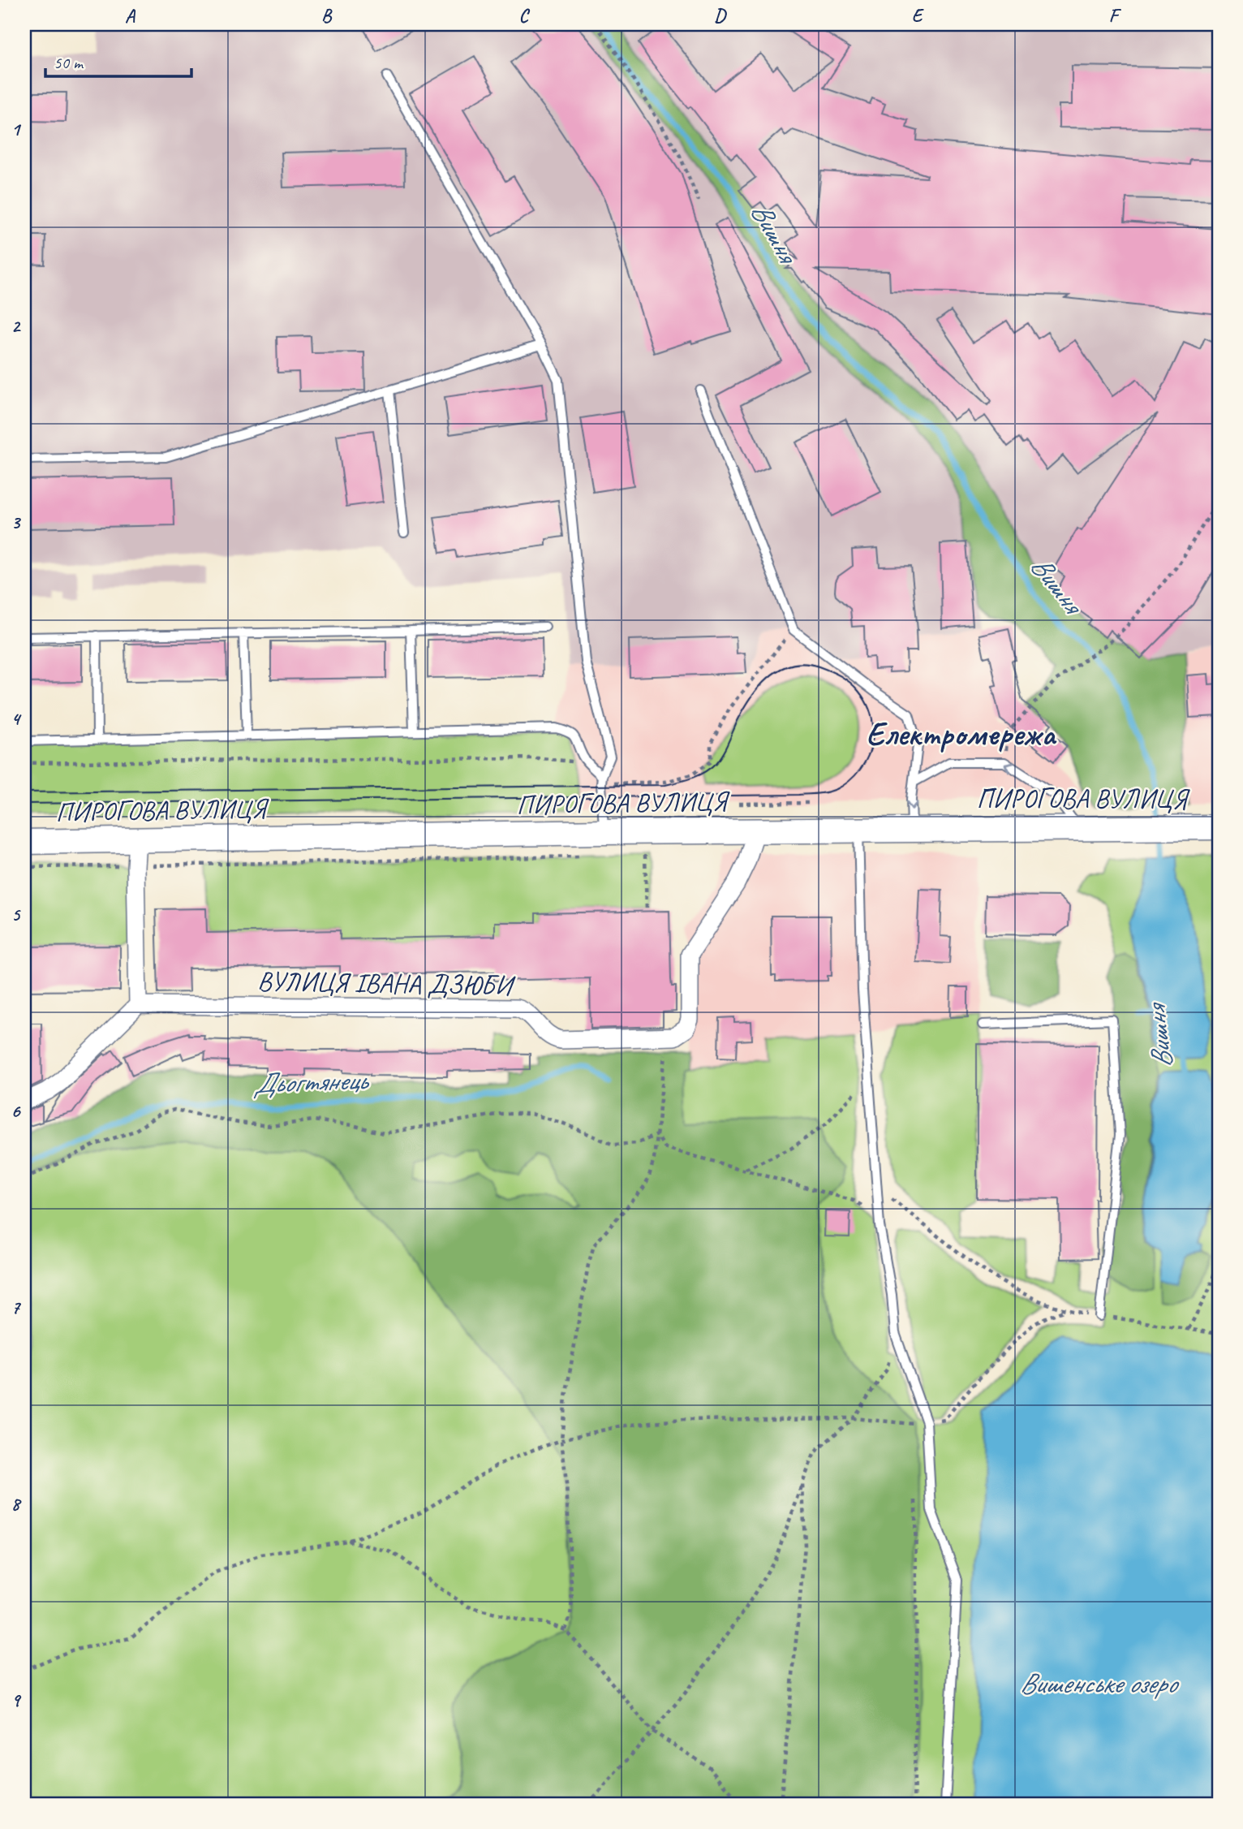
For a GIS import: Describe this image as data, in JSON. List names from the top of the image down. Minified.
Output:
{"streets":{"main road":["ПИРОГОВА ВУЛИЦЯ"],"street":["ВУЛИЦЯ ІВАНА ДЗЮБИ"]},"districts":["Електромережа"],"water":["Вишня","Дьогтянець","Вишенське озеро"],"scale_bar":"50 m","grid":{"columns":["A","B","C","D","E","F"],"rows":["1","2","3","4","5","6","7","8","9"]}}
